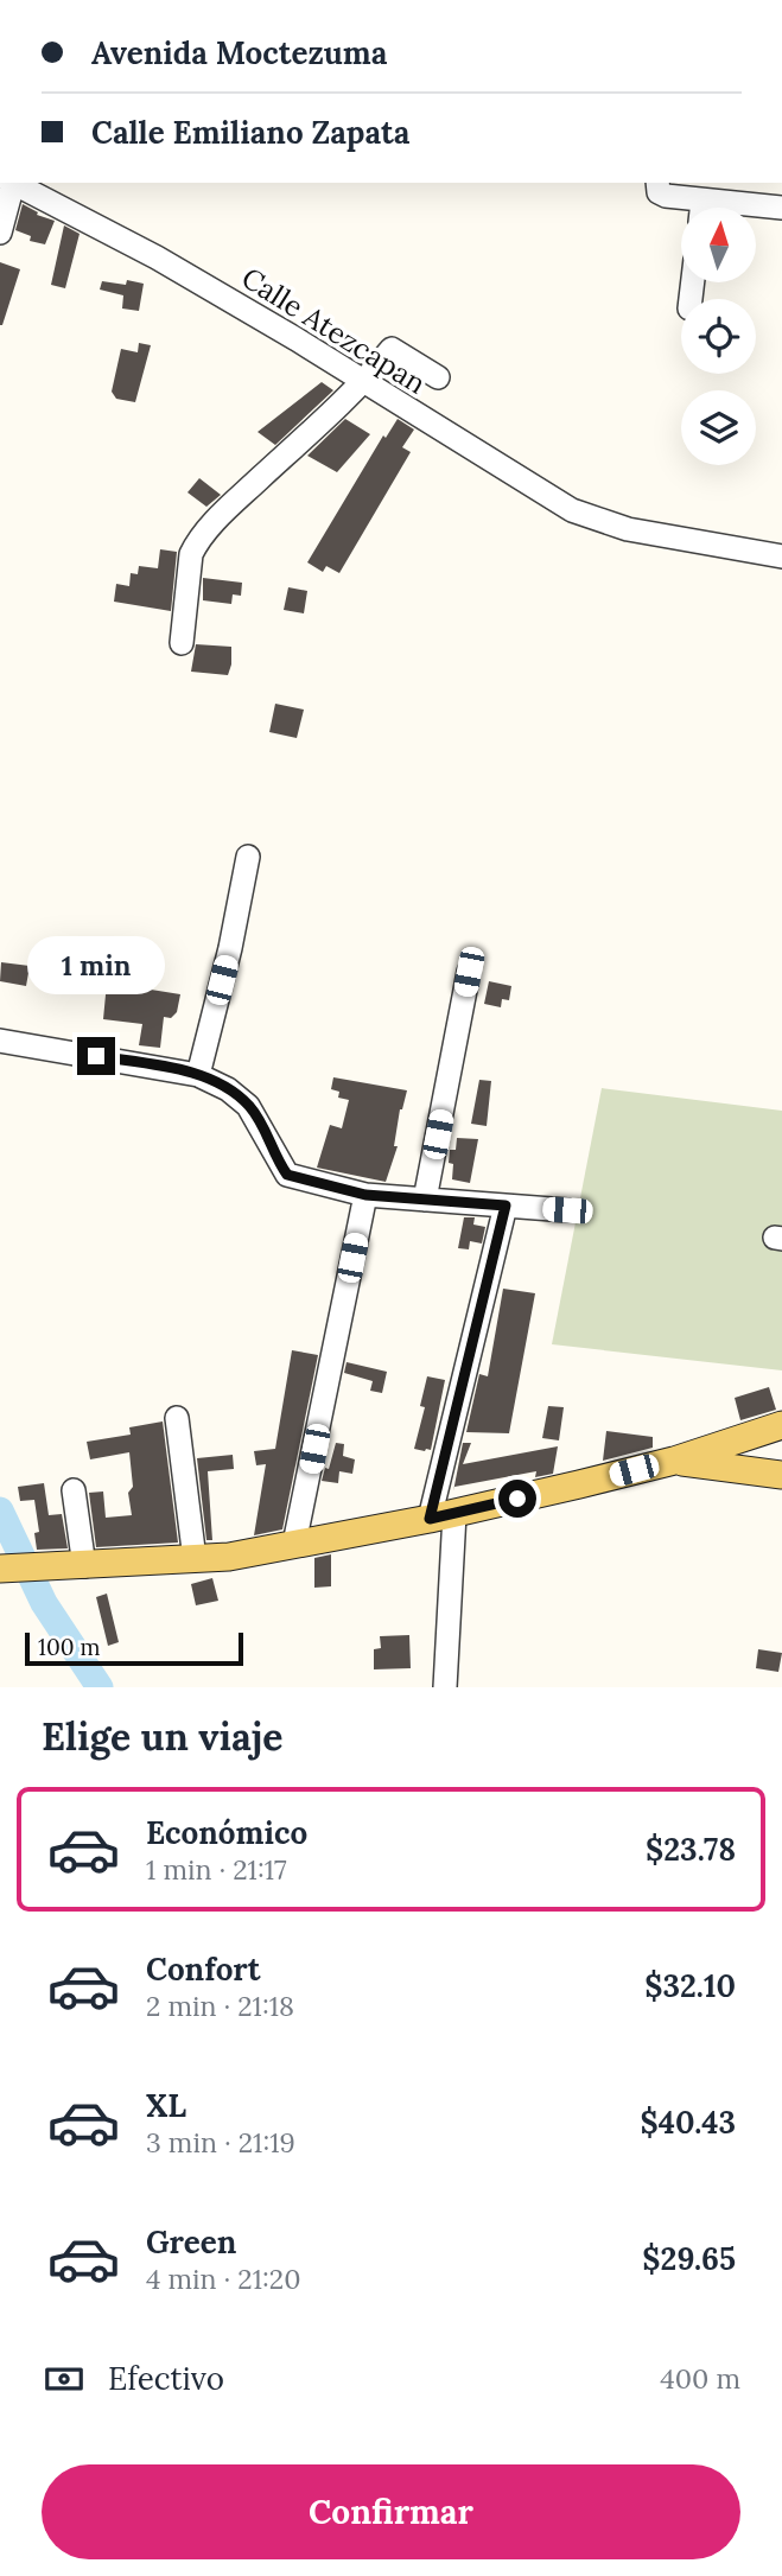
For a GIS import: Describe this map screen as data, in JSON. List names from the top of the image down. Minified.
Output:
{"streets":{"street":["Calle Atezcapan"]},"scale_bar":"100 m","north":"top","page":{"banner":["Avenida Moctezuma","Calle Emiliano Zapata"],"bubble":"1 min","scale":"100 m","heading":"Elige un viaje","list":[{"name":"Económico","note":"1 min · 21:17","value":"$23.78"},{"name":"Confort","note":"2 min · 21:18","value":"$32.10"},{"name":"XL","note":"3 min · 21:19","value":"$40.43"},{"name":"Green","note":"4 min · 21:20","value":"$29.65"}],"pay":["Efectivo","400 m"],"buttons":"Confirmar"}}
